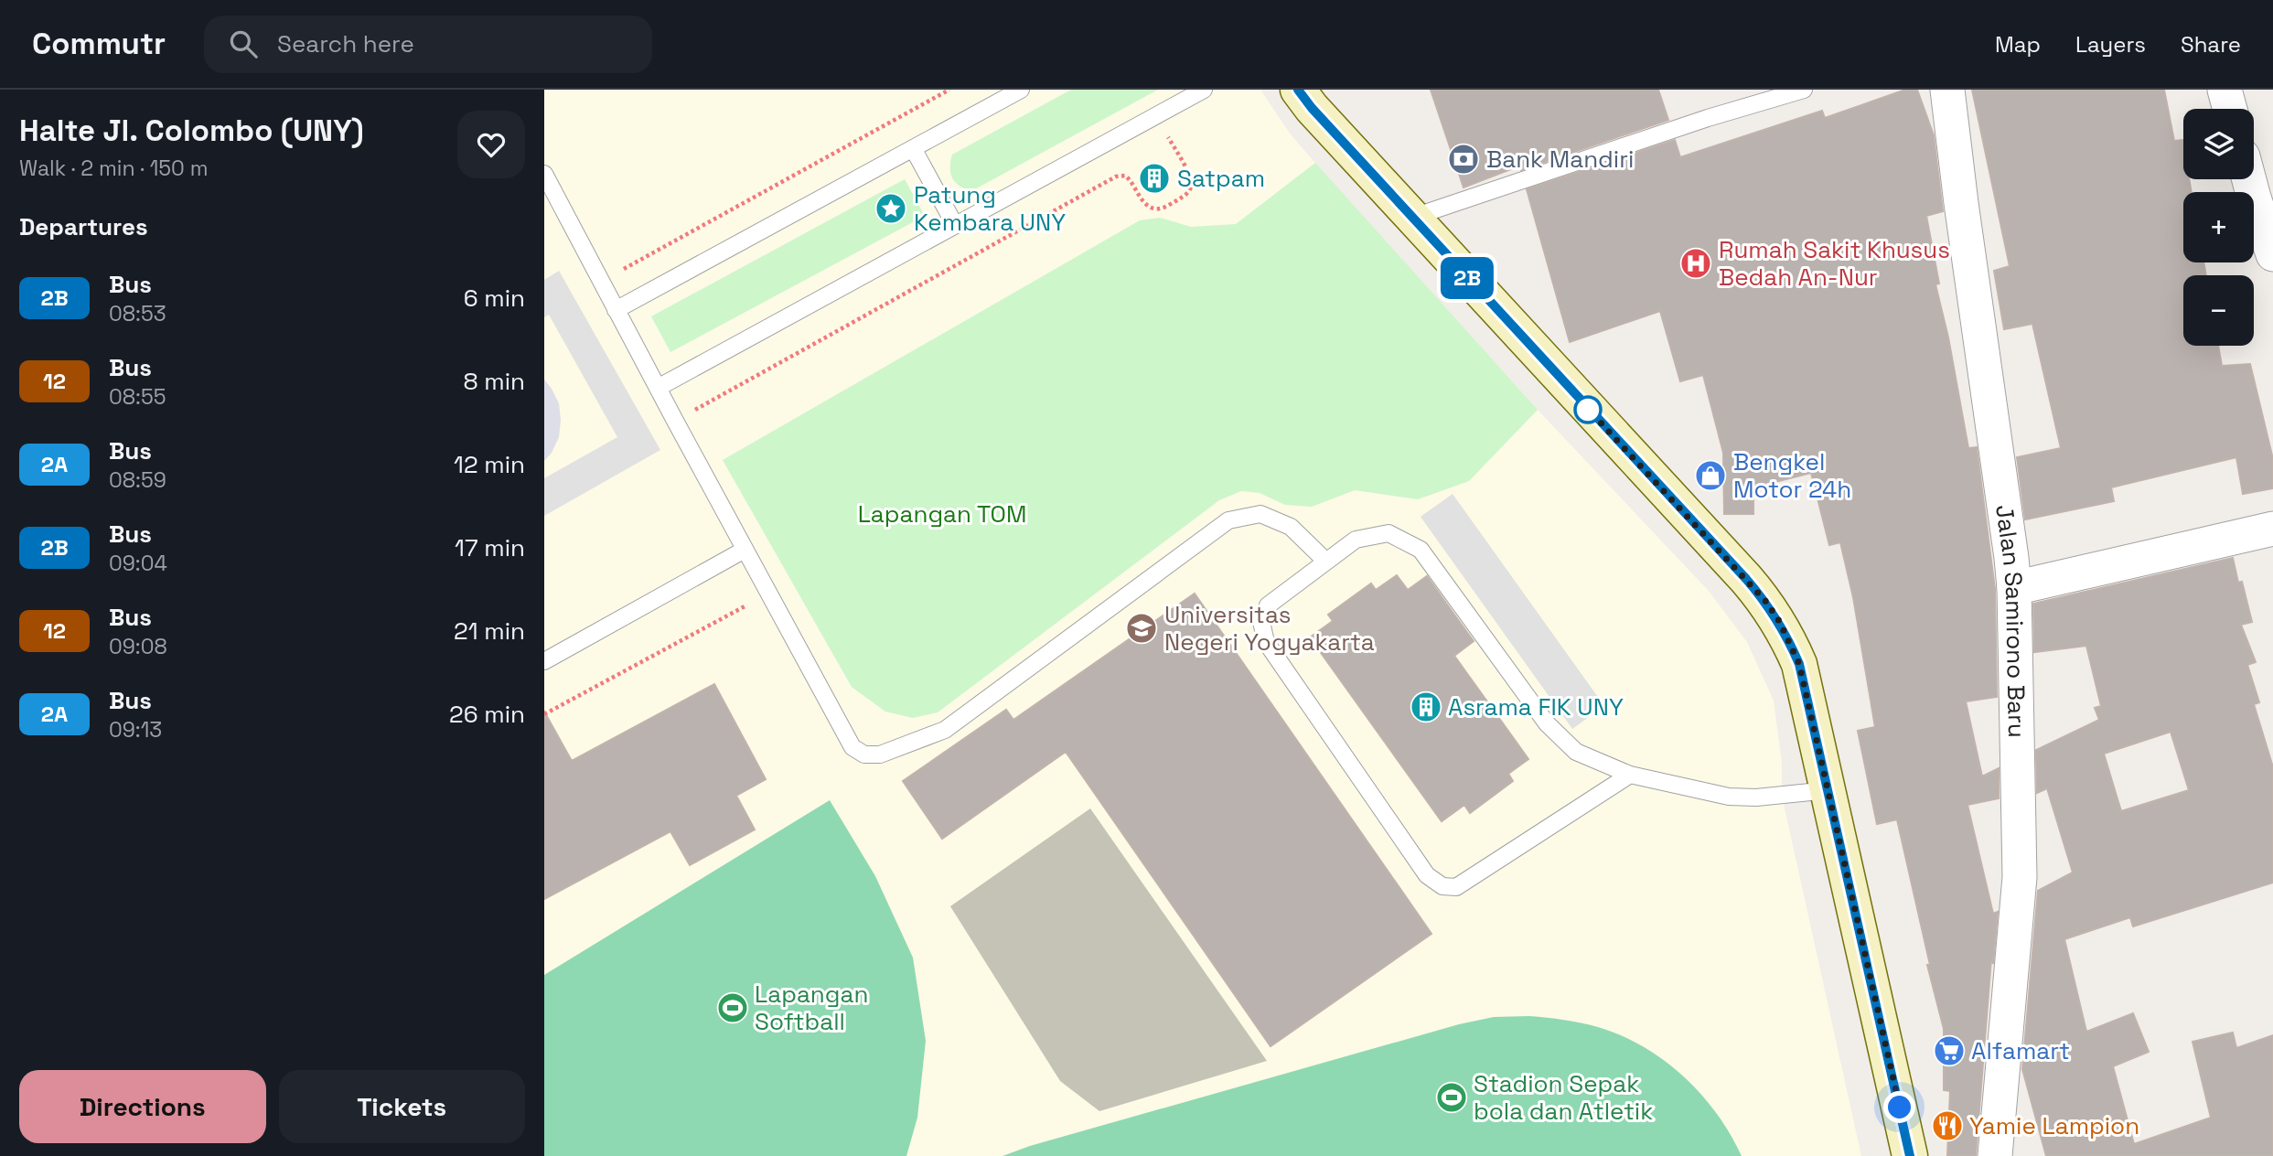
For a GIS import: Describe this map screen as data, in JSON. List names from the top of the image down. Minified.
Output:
{"streets":{"street":["Jalan Samirono Baru"]},"parks":["Lapangan TOM"],"places":{"bank":["Bank Mandiri"],"building":["Satpam","Asrama FIK UNY"],"place":["Patung Kembara UNY"],"hospital":["Rumah Sakit Khusus Bedah An-Nur"],"shop":["Bengkel Motor 24h"],"school or university":["Universitas Negeri Yogyakarta"],"sports":["Lapangan Softball","Stadion Sepak bola dan Atletik"],"supermarket":["Alfamart"],"restaurant":["Yamie Lampion"]},"lines":["bus line 2B"],"page":{"header":"Commutr","search":"Search here","nav":["Map","Layers","Share"],"heading":[["Halte Jl. Colombo (UNY)","Walk · 2 min · 150 m"],"Departures"],"on_map":"2B","map_buttons":["+","−"],"list":[{"mark":"2B","name":"Bus","note":"08:53","value":"6 min"},{"mark":"12","name":"Bus","note":"08:55","value":"8 min"},{"mark":"2A","name":"Bus","note":"08:59","value":"12 min"},{"mark":"2B","name":"Bus","note":"09:04","value":"17 min"},{"mark":"12","name":"Bus","note":"09:08","value":"21 min"},{"mark":"2A","name":"Bus","note":"09:13","value":"26 min"}],"buttons":["Directions","Tickets"]}}
